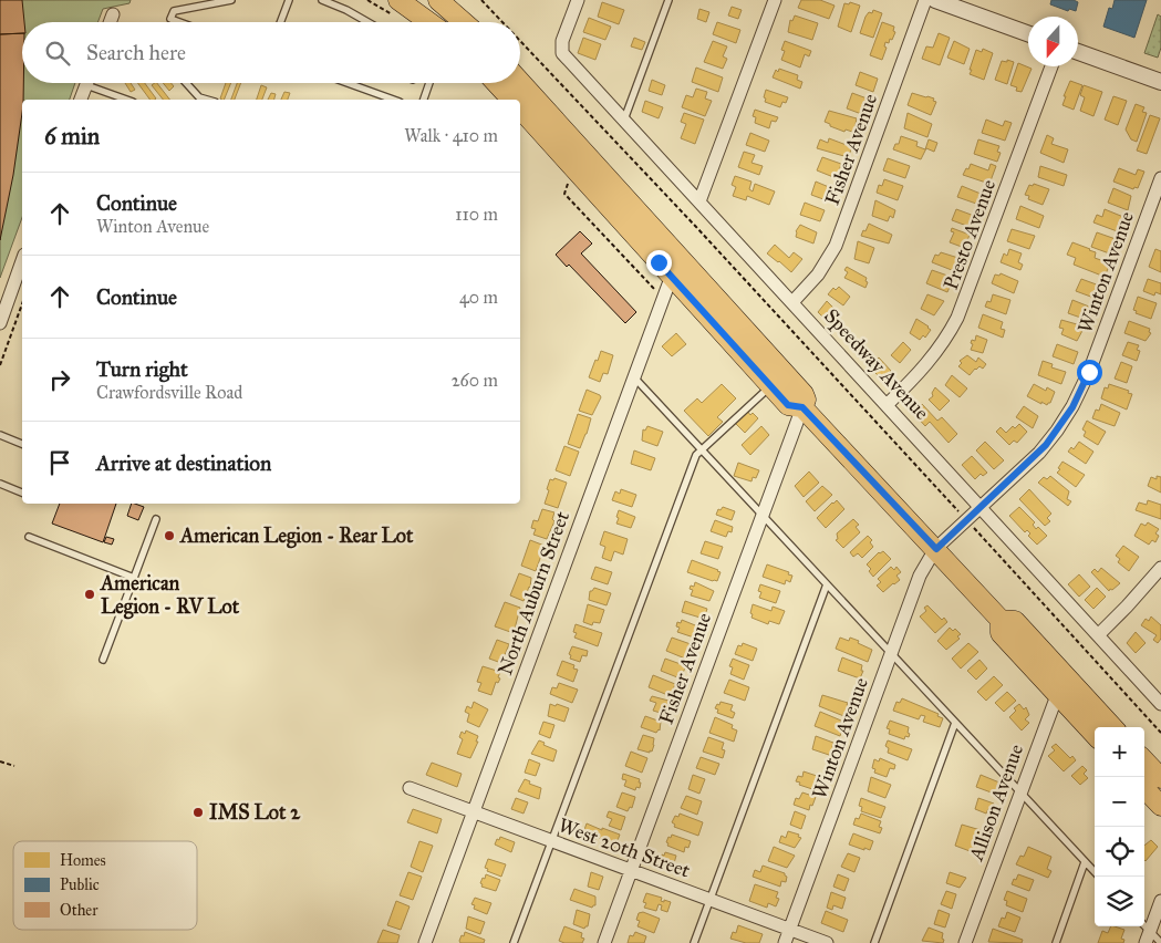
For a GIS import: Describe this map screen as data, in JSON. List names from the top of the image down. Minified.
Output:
{"streets":{"street":["Fisher Avenue","Presto Avenue","Winton Avenue","Speedway Avenue","North Auburn Street","Allison Avenue","West 20th Street"]},"crossings":[["Fisher Avenue","Speedway Avenue"],["Fisher Avenue","West 20th Street"],["Presto Avenue","Speedway Avenue"],["Winton Avenue","Speedway Avenue"],["Winton Avenue","West 20th Street"],["North Auburn Street","West 20th Street"]],"places":["American Legion - Rear Lot","American Legion - RV Lot","IMS Lot 2"],"legend":["Homes","Public","Other"],"north":"bottom","page":{"search":"Search here","heading":["6 min","Walk · 410 m"],"list":[["Continue","Winton Avenue","110 m"],["Continue","40 m"],["Turn right","Crawfordsville Road","260 m"],"Arrive at destination"],"map_buttons":["+","−"]}}
